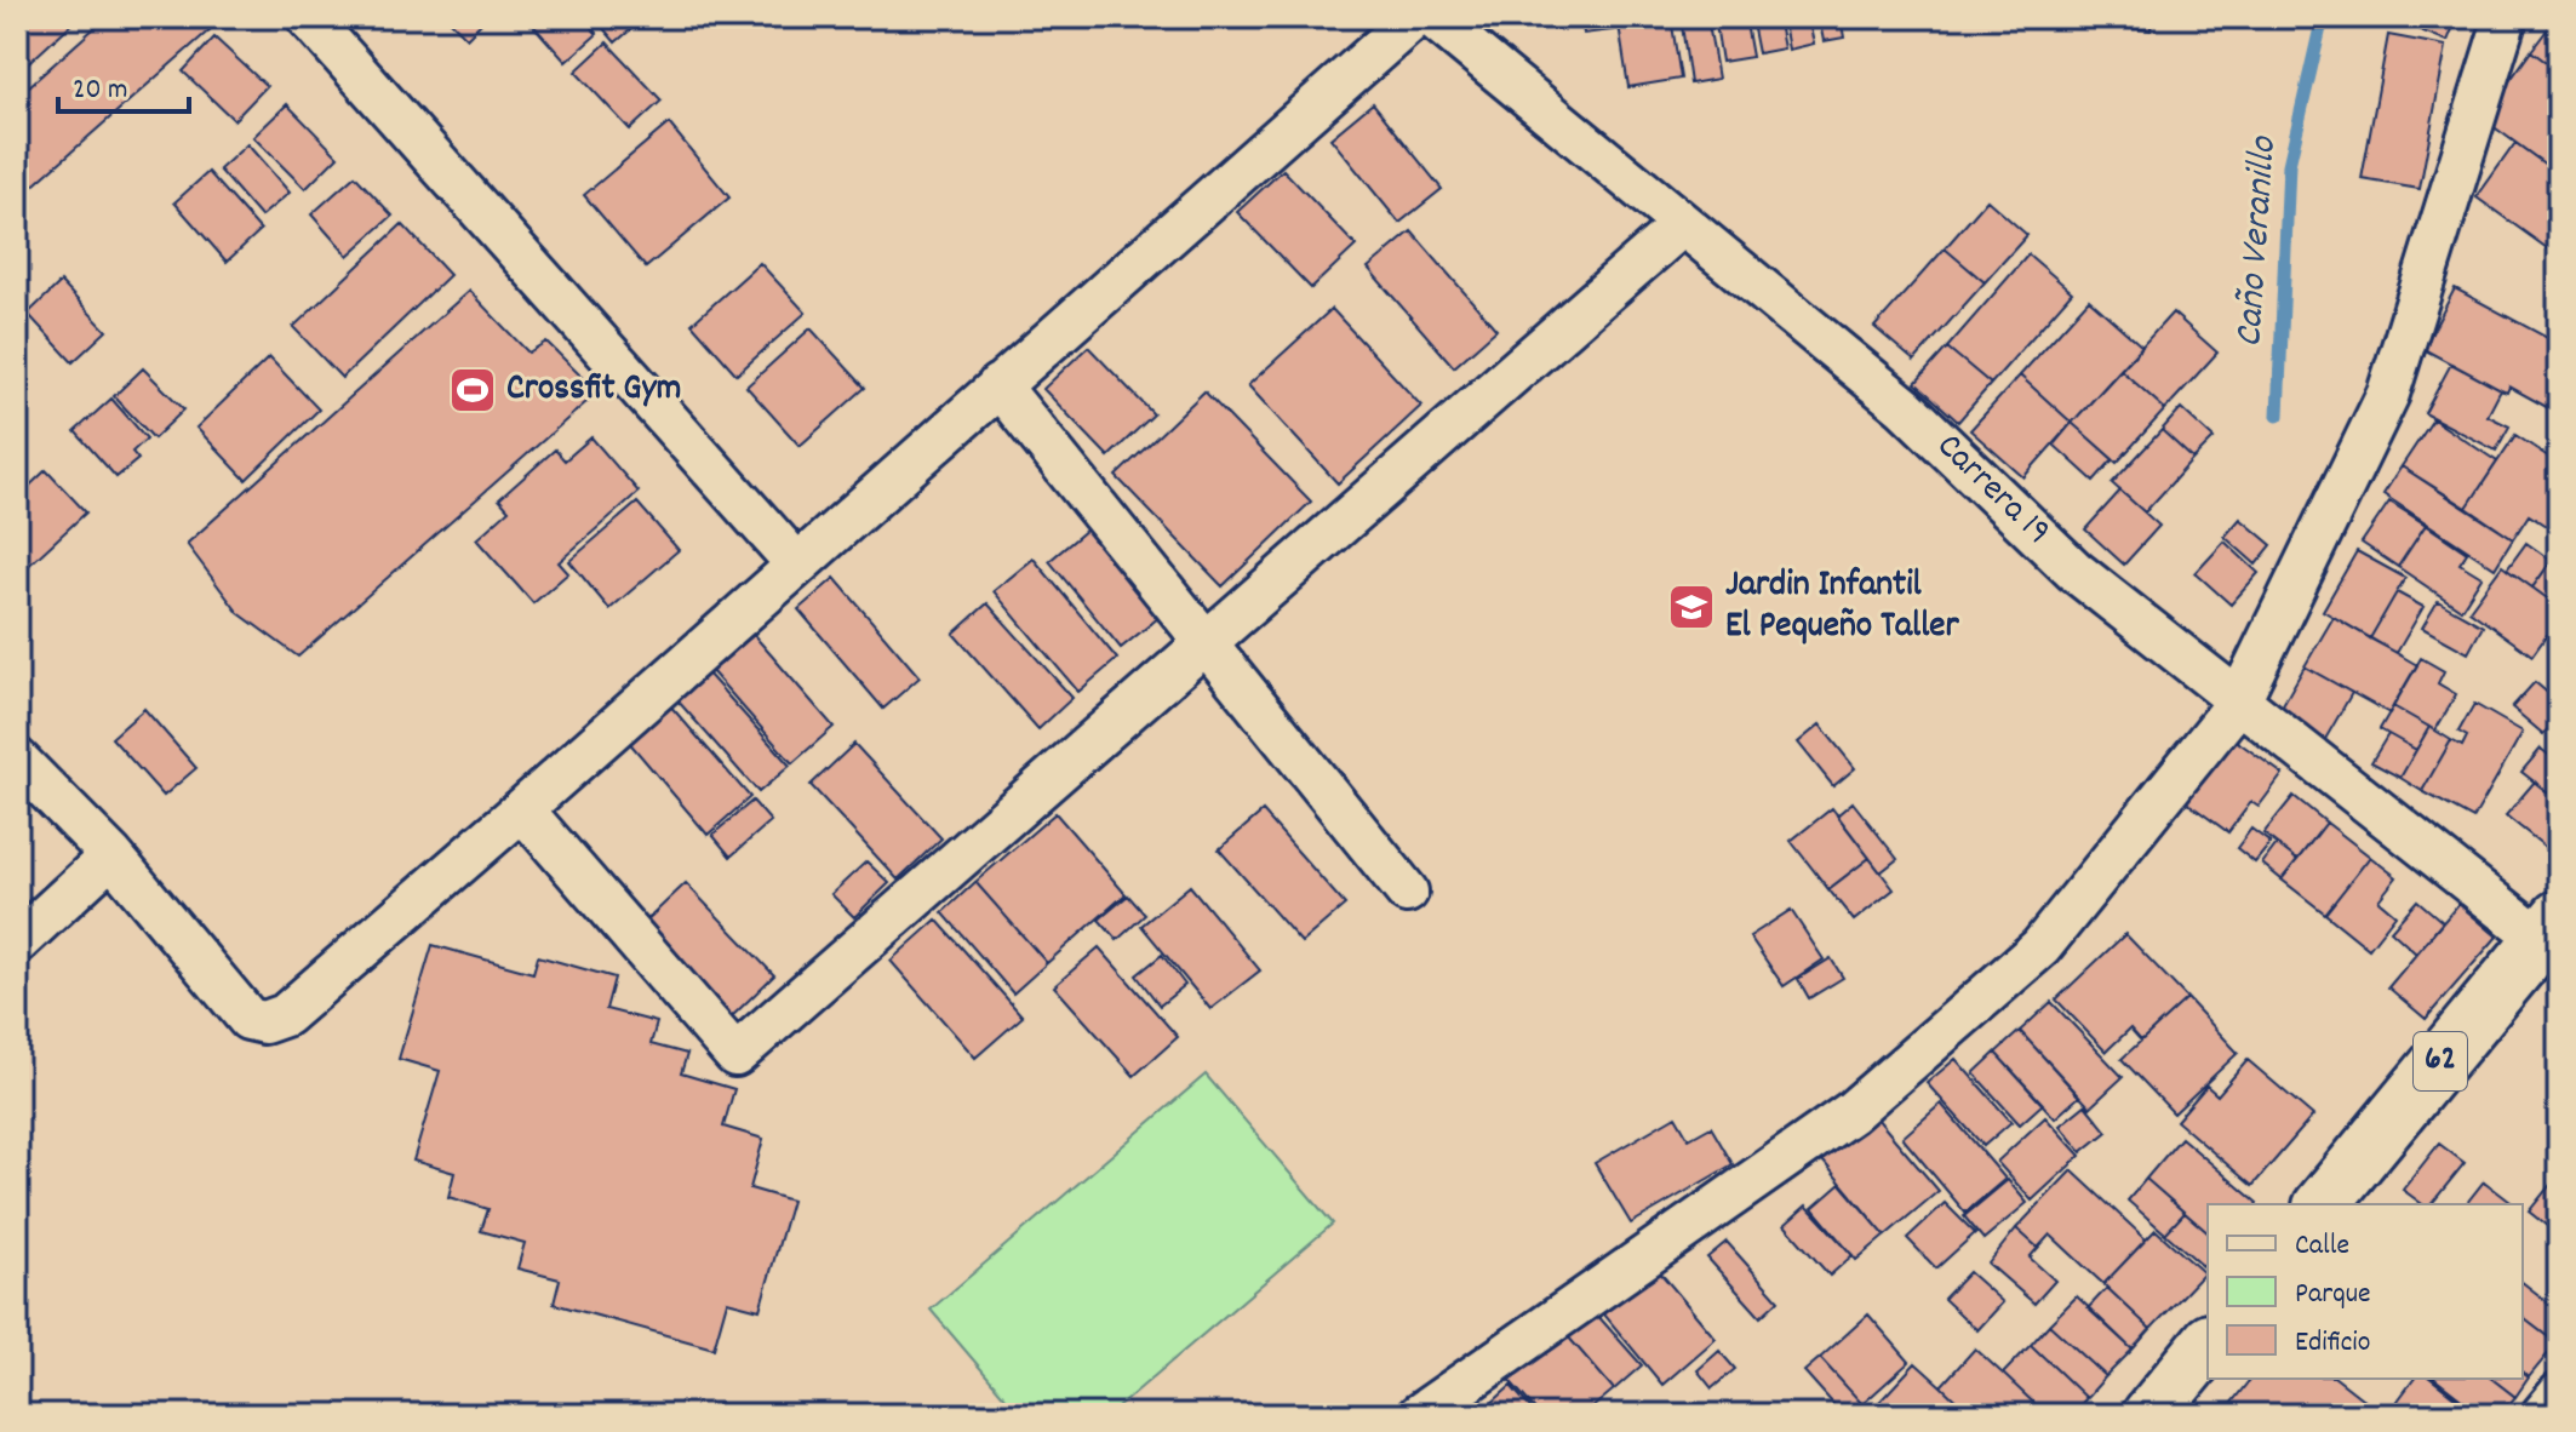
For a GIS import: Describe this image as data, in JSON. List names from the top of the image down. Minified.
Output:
{"streets":{"main road":["62"],"street":["Carrera 19"]},"crossings":[["Carrera 19","62"]],"water":["Caño Veranillo"],"places":{"sports":["Crossfit Gym"],"school or university":["Jardin Infantil El Pequeño Taller"]},"legend":["Calle","Parque","Edificio"],"scale_bar":"20 m"}
